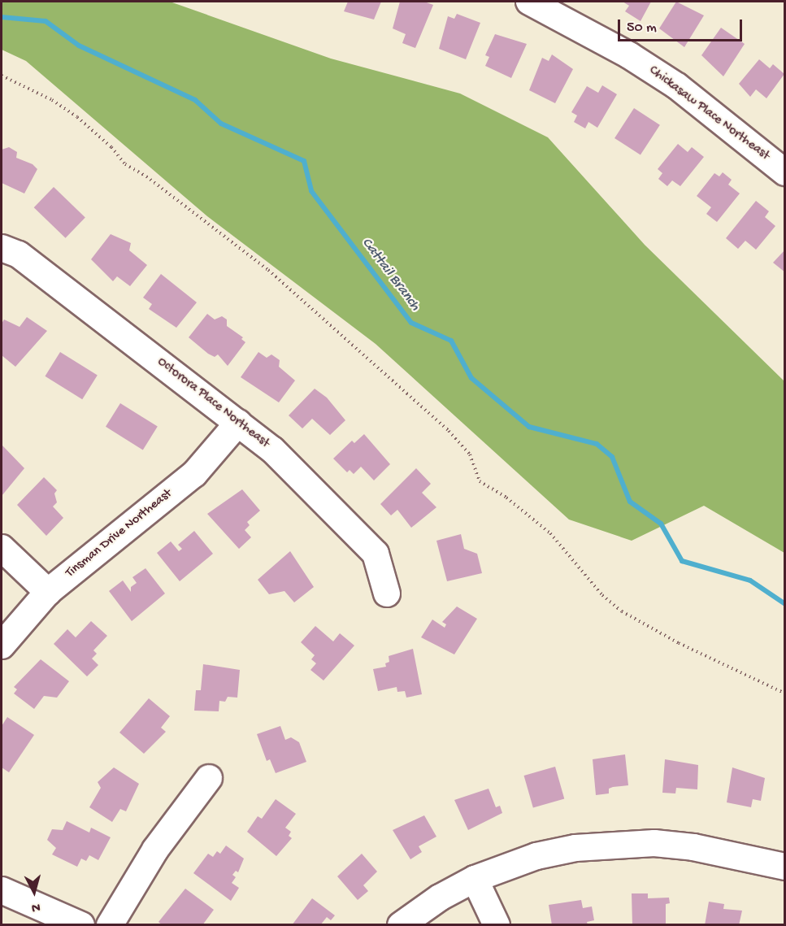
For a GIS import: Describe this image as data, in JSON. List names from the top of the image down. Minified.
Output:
{"streets":{"street":["Chickasaw Place Northeast","Octorora Place Northeast","Tinsman Drive Northeast"]},"crossings":[["Octorora Place Northeast","Tinsman Drive Northeast"]],"water":["Cattail Branch"],"scale_bar":"50 m","north":"bottom"}
